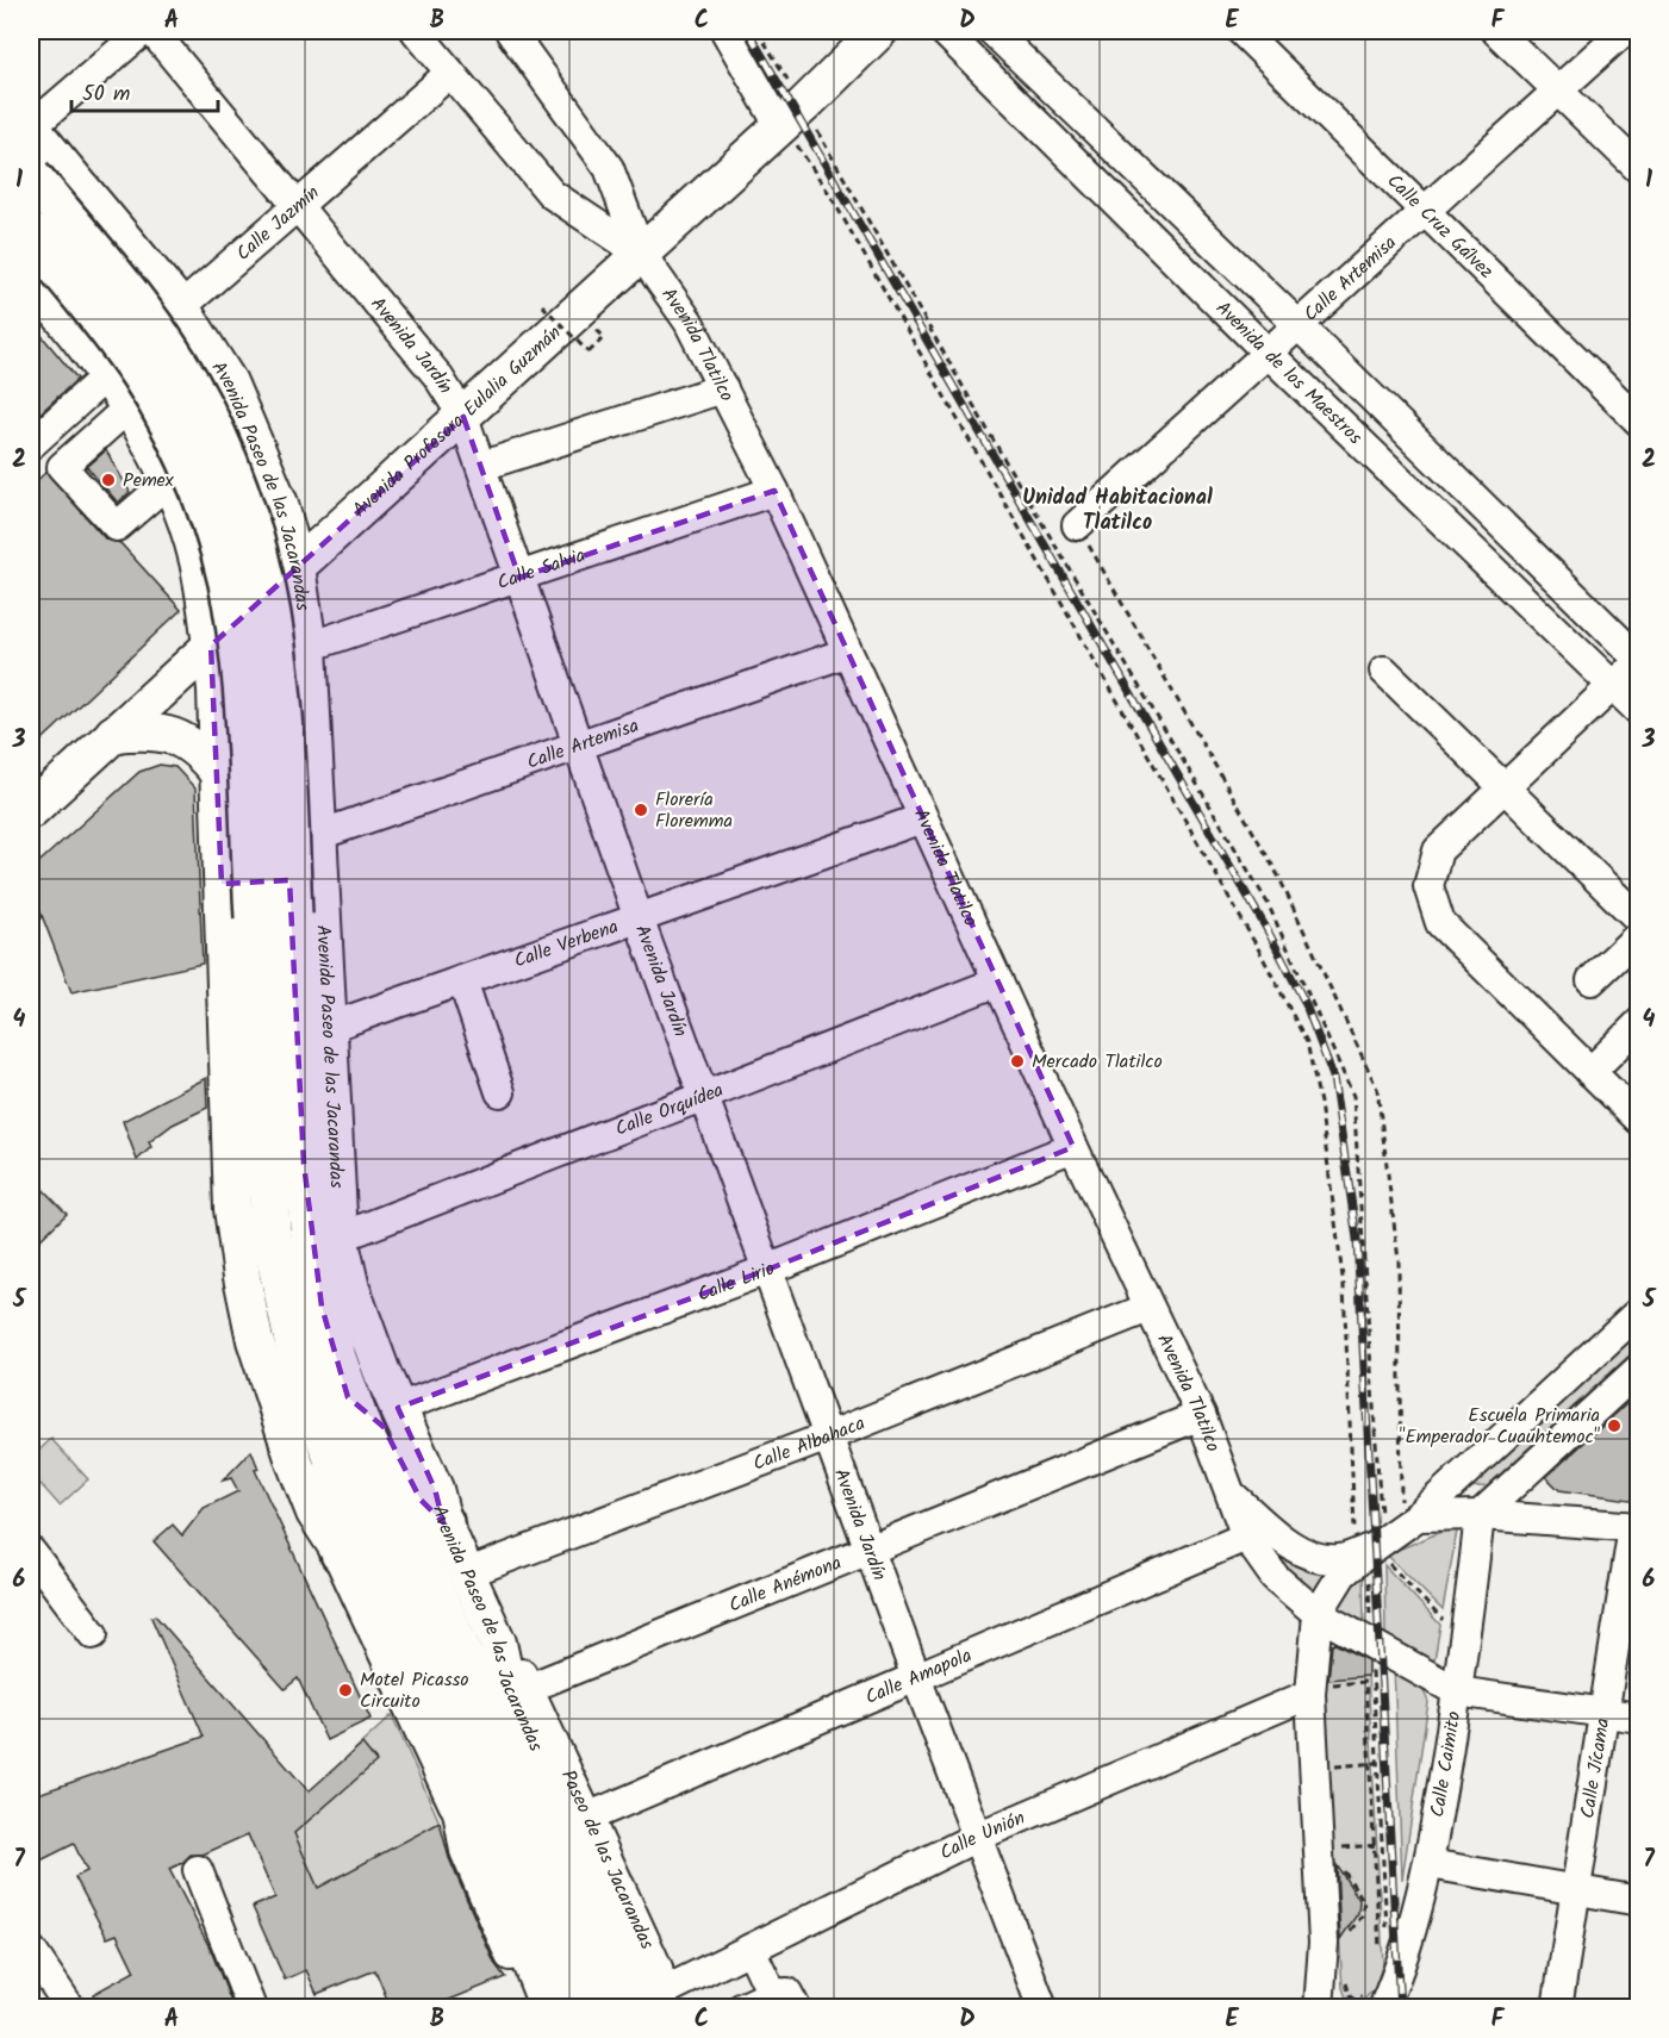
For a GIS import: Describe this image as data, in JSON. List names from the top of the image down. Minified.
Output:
{"streets":{"main road":["Avenida Profesora Eulalia Guzmán","Avenida Paseo de las Jacarandas"],"street":["Calle Jazmín","Calle Cruz Gálvez","Calle Artemisa","Avenida Tlatilco","Avenida Jardín","Avenida de los Maestros","Calle Salvia","Calle Verbena","Calle Orquídea","Calle Lirio","Calle Albahaca","Calle Anémona","Calle Amapola","Calle Caimito","Calle Jícama","Calle Unión","Paseo de las Jacarandas"]},"crossings":[["Calle Jazmín","Avenida Tlatilco"],["Calle Jazmín","Avenida Jardín"],["Calle Jazmín","Avenida Paseo de las Jacarandas"],["Calle Cruz Gálvez","Calle Artemisa"],["Calle Artemisa","Avenida Tlatilco"],["Calle Artemisa","Avenida Jardín"],["Calle Artemisa","Avenida de los Maestros"],["Calle Artemisa","Avenida Paseo de las Jacarandas"],["Avenida Tlatilco","Avenida Profesora Eulalia Guzmán"],["Avenida Tlatilco","Calle Salvia"],["Avenida Tlatilco","Calle Verbena"],["Avenida Tlatilco","Calle Orquídea"],["Avenida Tlatilco","Calle Lirio"],["Avenida Tlatilco","Calle Albahaca"],["Avenida Tlatilco","Calle Anémona"],["Avenida Tlatilco","Calle Amapola"],["Avenida Tlatilco","Calle Caimito"],["Avenida Jardín","Avenida Profesora Eulalia Guzmán"],["Avenida Jardín","Calle Salvia"],["Avenida Jardín","Calle Verbena"],["Avenida Jardín","Calle Orquídea"],["Avenida Jardín","Calle Lirio"],["Avenida Jardín","Calle Albahaca"],["Avenida Jardín","Calle Anémona"],["Avenida Jardín","Calle Amapola"],["Avenida Jardín","Calle Unión"],["Avenida Profesora Eulalia Guzmán","Avenida Paseo de las Jacarandas"],["Avenida Paseo de las Jacarandas","Calle Salvia"],["Avenida Paseo de las Jacarandas","Calle Verbena"],["Avenida Paseo de las Jacarandas","Calle Orquídea"],["Avenida Paseo de las Jacarandas","Calle Lirio"],["Avenida Paseo de las Jacarandas","Calle Albahaca"],["Avenida Paseo de las Jacarandas","Calle Anémona"],["Avenida Paseo de las Jacarandas","Calle Unión"],["Avenida Paseo de las Jacarandas","Paseo de las Jacarandas"],["Calle Anémona","Paseo de las Jacarandas"],["Calle Amapola","Paseo de las Jacarandas"],["Calle Unión","Paseo de las Jacarandas"]],"districts":["Unidad Habitacional Tlatilco"],"places":["Pemex","Florería Floremma","Mercado Tlatilco","Escuela Primaria \"Emperador Cuauhtemoc\"","Motel Picasso Circuito"],"scale_bar":"50 m","grid":{"columns":["A","B","C","D","E","F"],"rows":["1","2","3","4","5","6","7"]}}
